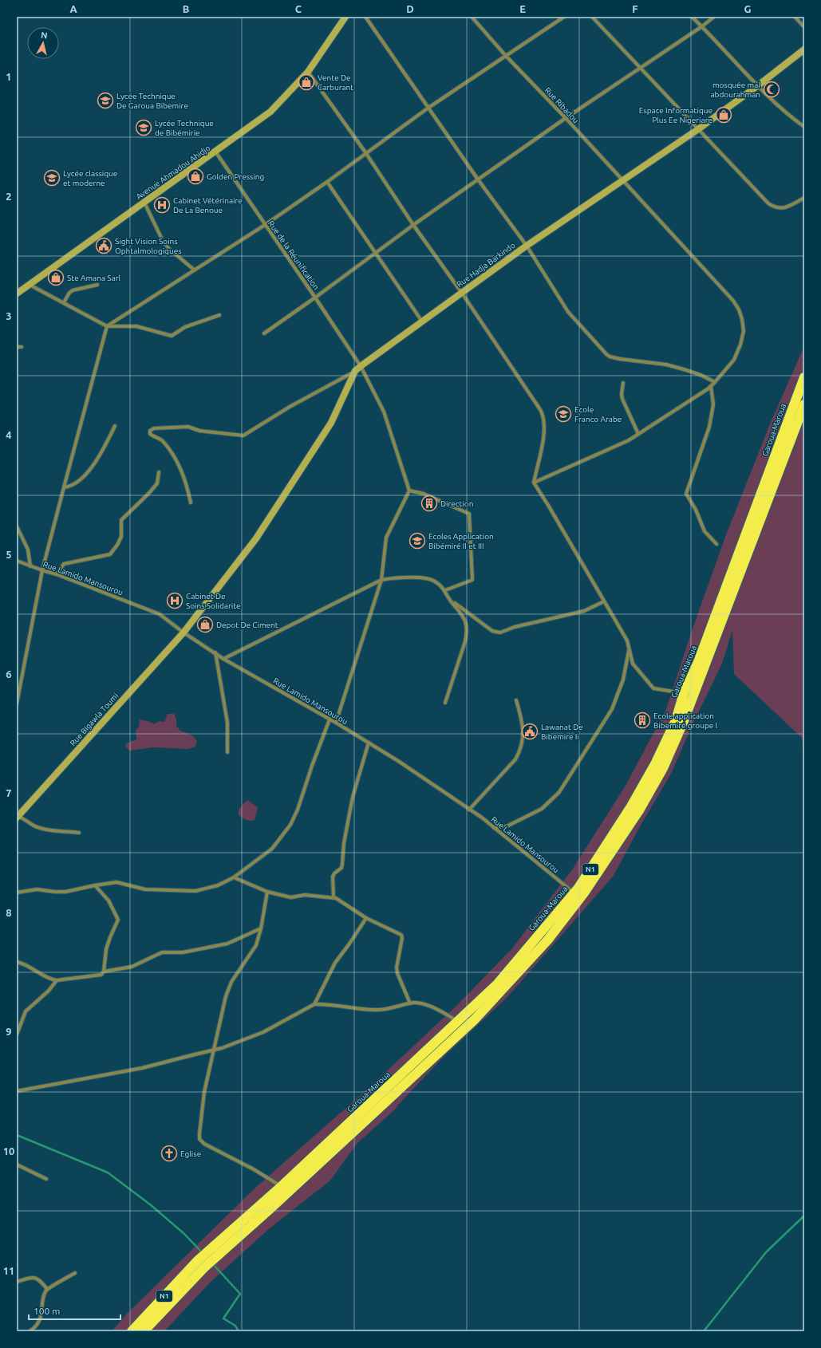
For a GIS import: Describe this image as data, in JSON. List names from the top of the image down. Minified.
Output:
{"streets":{"highway":["Garoua-Maroua","N1"],"street":["Rue Ribadou","Avenue Ahmadou Ahidjo","Rue de la Réunification","Rue Hadja Barkindo","Rue Lamido Mansourou","Rue Bigawla Toumi"]},"crossings":[["Rue Ribadou","Rue Hadja Barkindo"],["Avenue Ahmadou Ahidjo","Rue de la Réunification"],["Rue de la Réunification","Rue Hadja Barkindo"],["Rue Hadja Barkindo","Rue Bigawla Toumi"],["Garoua-Maroua","Rue Lamido Mansourou"],["Rue Lamido Mansourou","Rue Bigawla Toumi"]],"places":{"shop":["Vente De Carburant","Espace Informatique Plus Ee Nigeriare","Golden Pressing","Ste Amana Sarl","Depot De Ciment"],"mosque":["mosquée mal abdourahman"],"school or university":["Lycée Technique De Garoua Bibemire","Lycée Technique de Bibémirie","Lycée classique et moderne","Ecole Franco Arabe","Ecoles Application Bibémiré II et III"],"hospital":["Cabinet Vétérinaire De La Benoue","Cabinet De Soins Solidarite"],"public building":["Sight Vision Soins Ophtalmologiques","Lawanat De Bibemire Ii"],"building":["Direction","Ecole application Bibemiré groupe l"],"church":["Eglise"]},"scale_bar":"100 m","north":"top","grid":{"columns":["A","B","C","D","E","F","G"],"rows":["1","2","3","4","5","6","7","8","9","10","11"]}}
